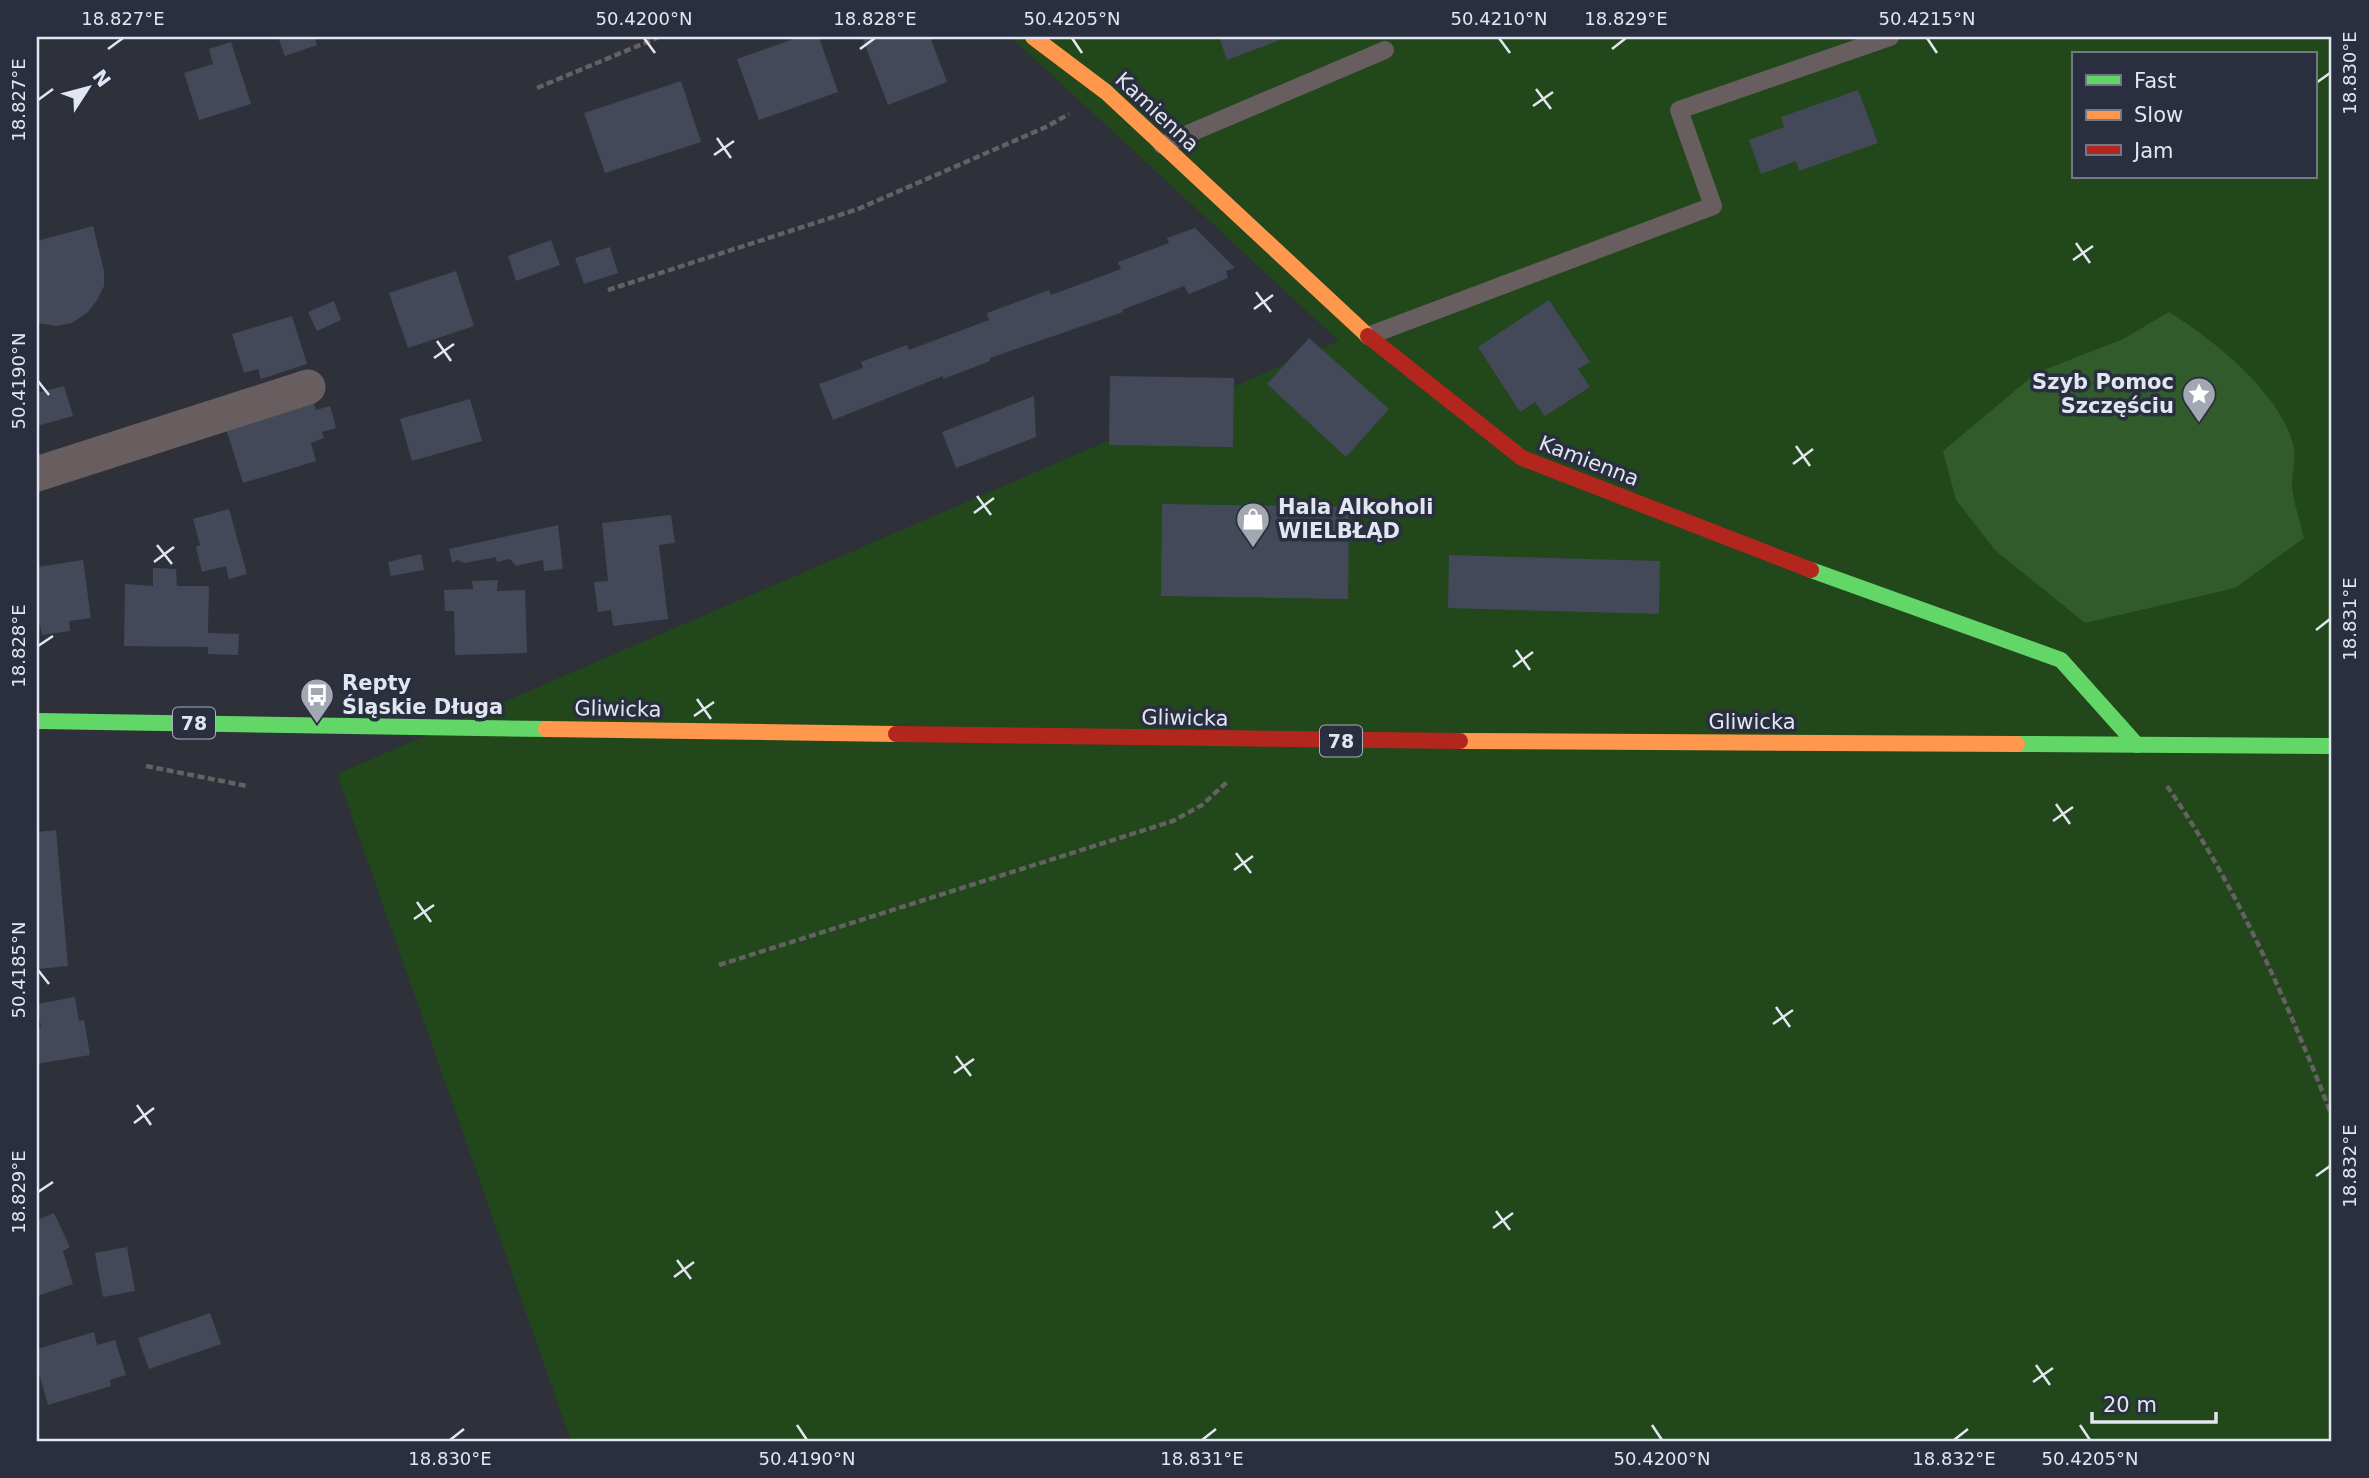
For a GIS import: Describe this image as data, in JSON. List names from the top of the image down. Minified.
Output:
{"streets":{"main road":["Kamienna","Gliwicka","78"]},"crossings":[["Kamienna","Gliwicka"]],"places":{"place":["Szyb Pomoc Szczęściu"],"shop":["Hala Alkoholi WIELBŁĄD"],"bus stop":["Repty Śląskie Długa"]},"legend":["Fast","Slow","Jam"],"scale_bar":"20 m","north":"top right","coordinates":["18.827°E","50.4200°N","18.828°E","50.4205°N","50.4210°N","18.829°E","50.4215°N","18.830°E","50.4190°N","18.831°E","50.4185°N","18.832°E"]}
